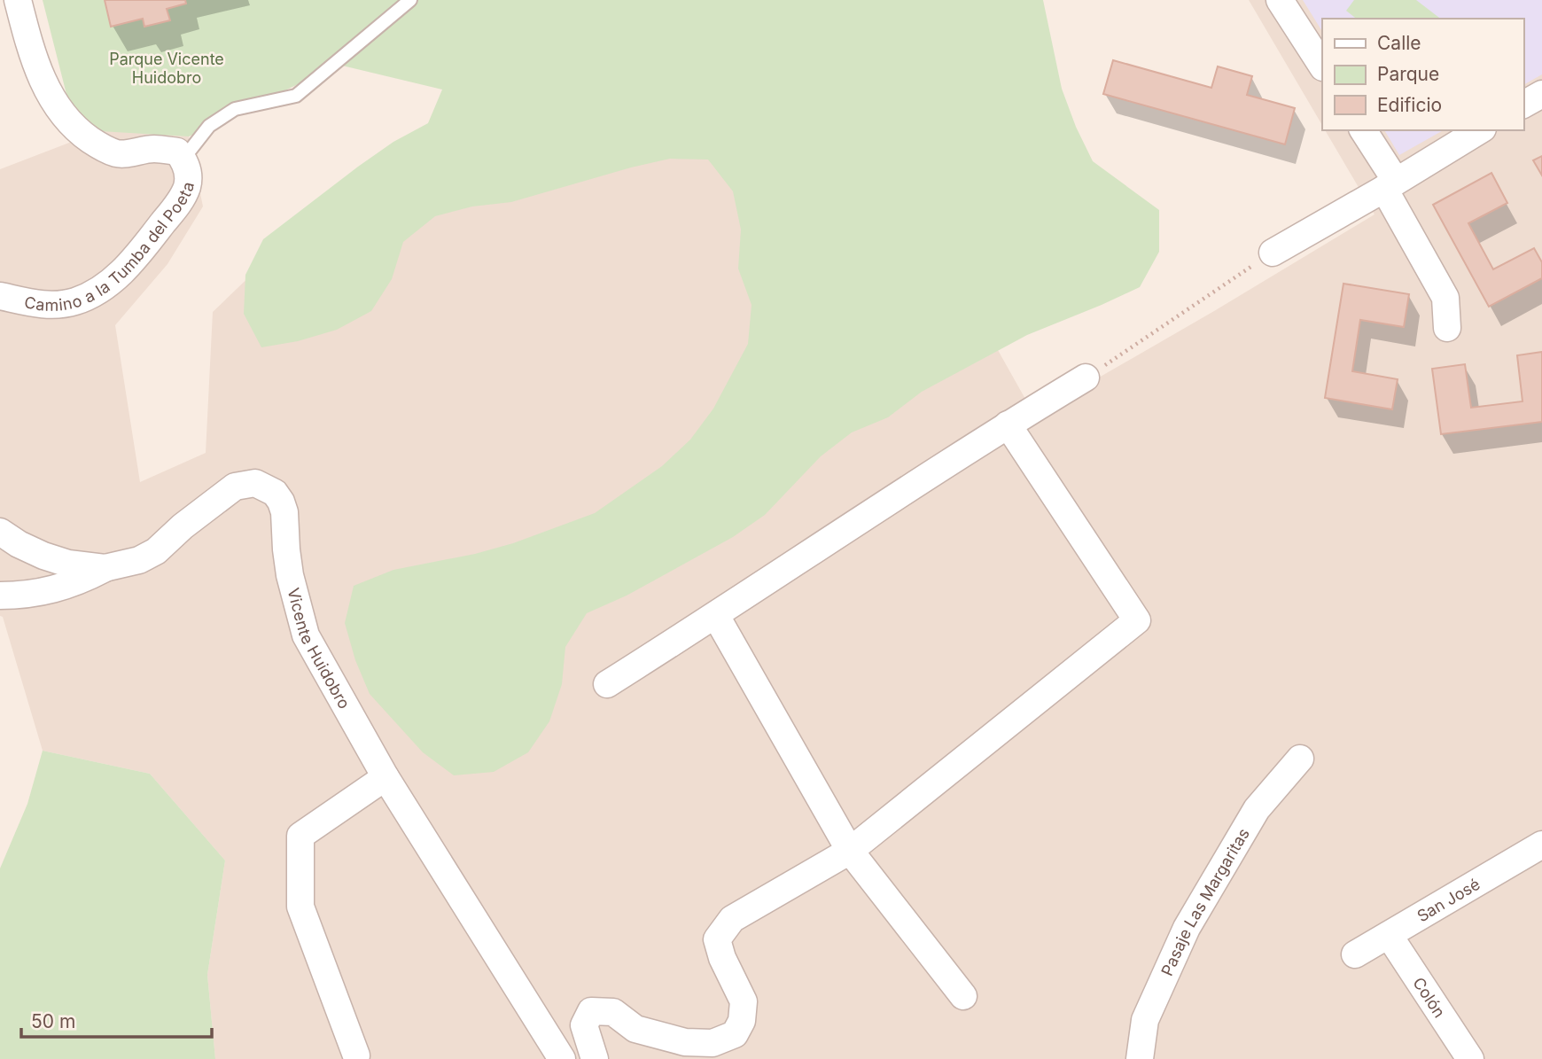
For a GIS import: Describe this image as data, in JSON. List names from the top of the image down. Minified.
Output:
{"streets":{"street":["Camino a la Tumba del Poeta","Vicente Huidobro","San José","Pasaje Las Margaritas","Colón"]},"crossings":[["San José","Colón"]],"parks":["Parque Vicente Huidobro"],"legend":["Calle","Parque","Edificio"],"scale_bar":"50 m"}
